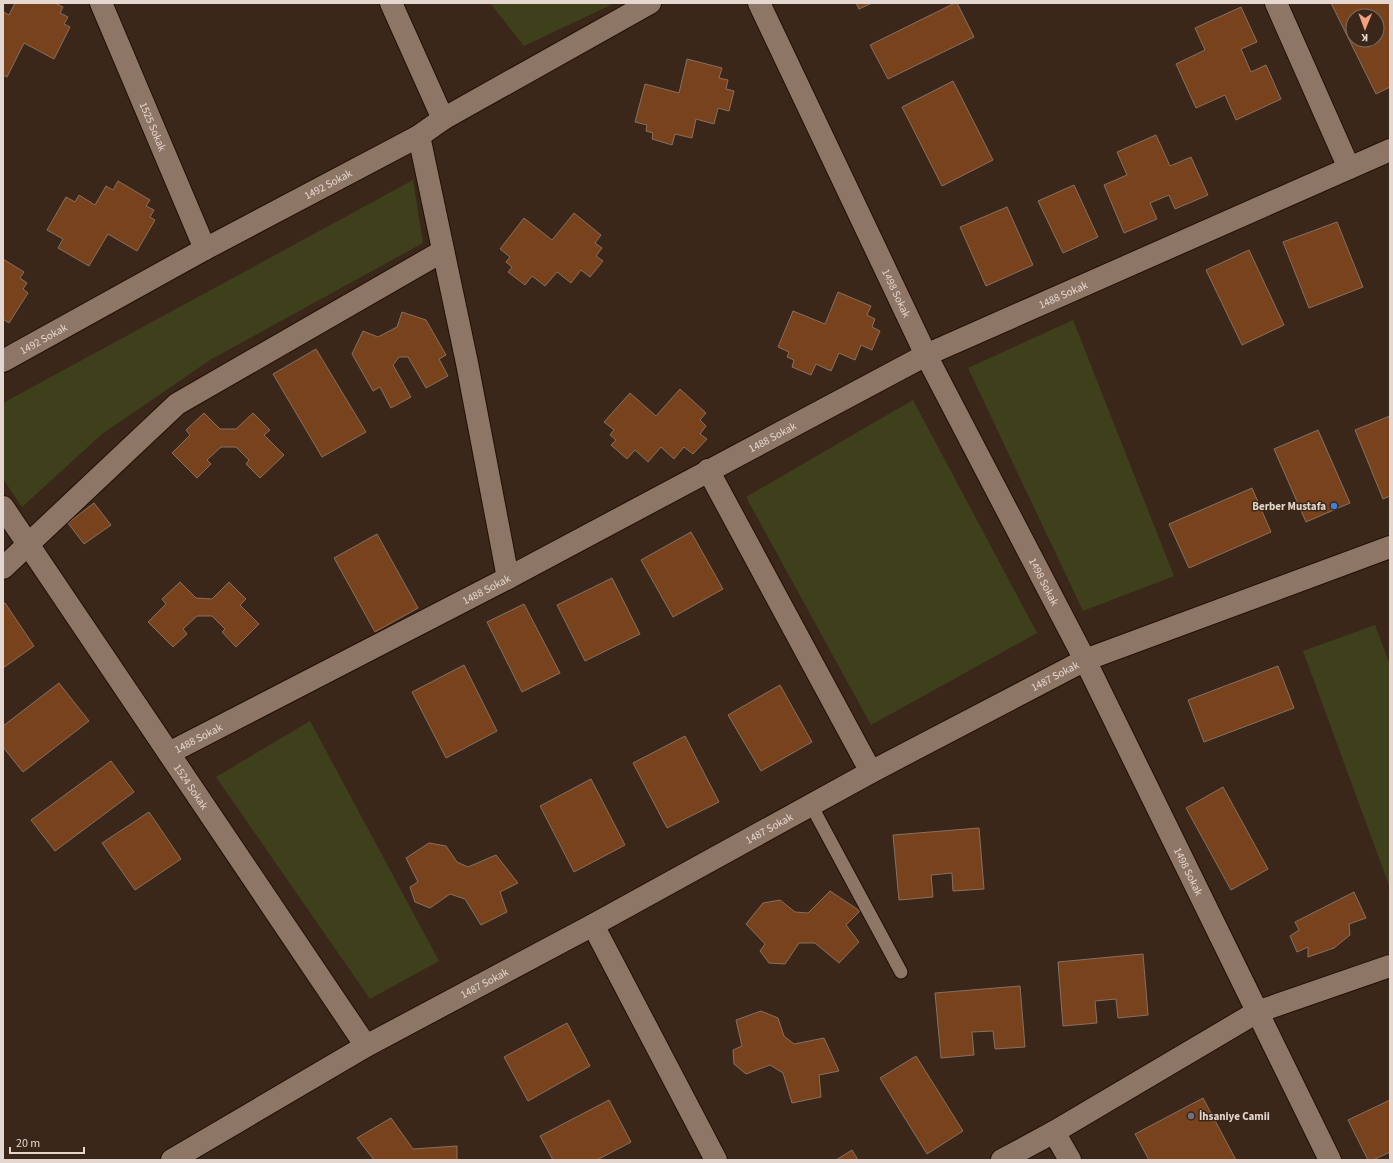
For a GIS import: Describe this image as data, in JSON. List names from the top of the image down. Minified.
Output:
{"streets":{"street":["1525 Sokak","1492 Sokak","1498 Sokak","1488 Sokak","1487 Sokak","1524 Sokak"]},"crossings":[["1525 Sokak","1492 Sokak"],["1498 Sokak","1488 Sokak"],["1498 Sokak","1487 Sokak"],["1488 Sokak","1524 Sokak"],["1487 Sokak","1524 Sokak"]],"places":["Berber Mustafa","İhsaniye Camii"],"scale_bar":"20 m","north":"bottom"}
